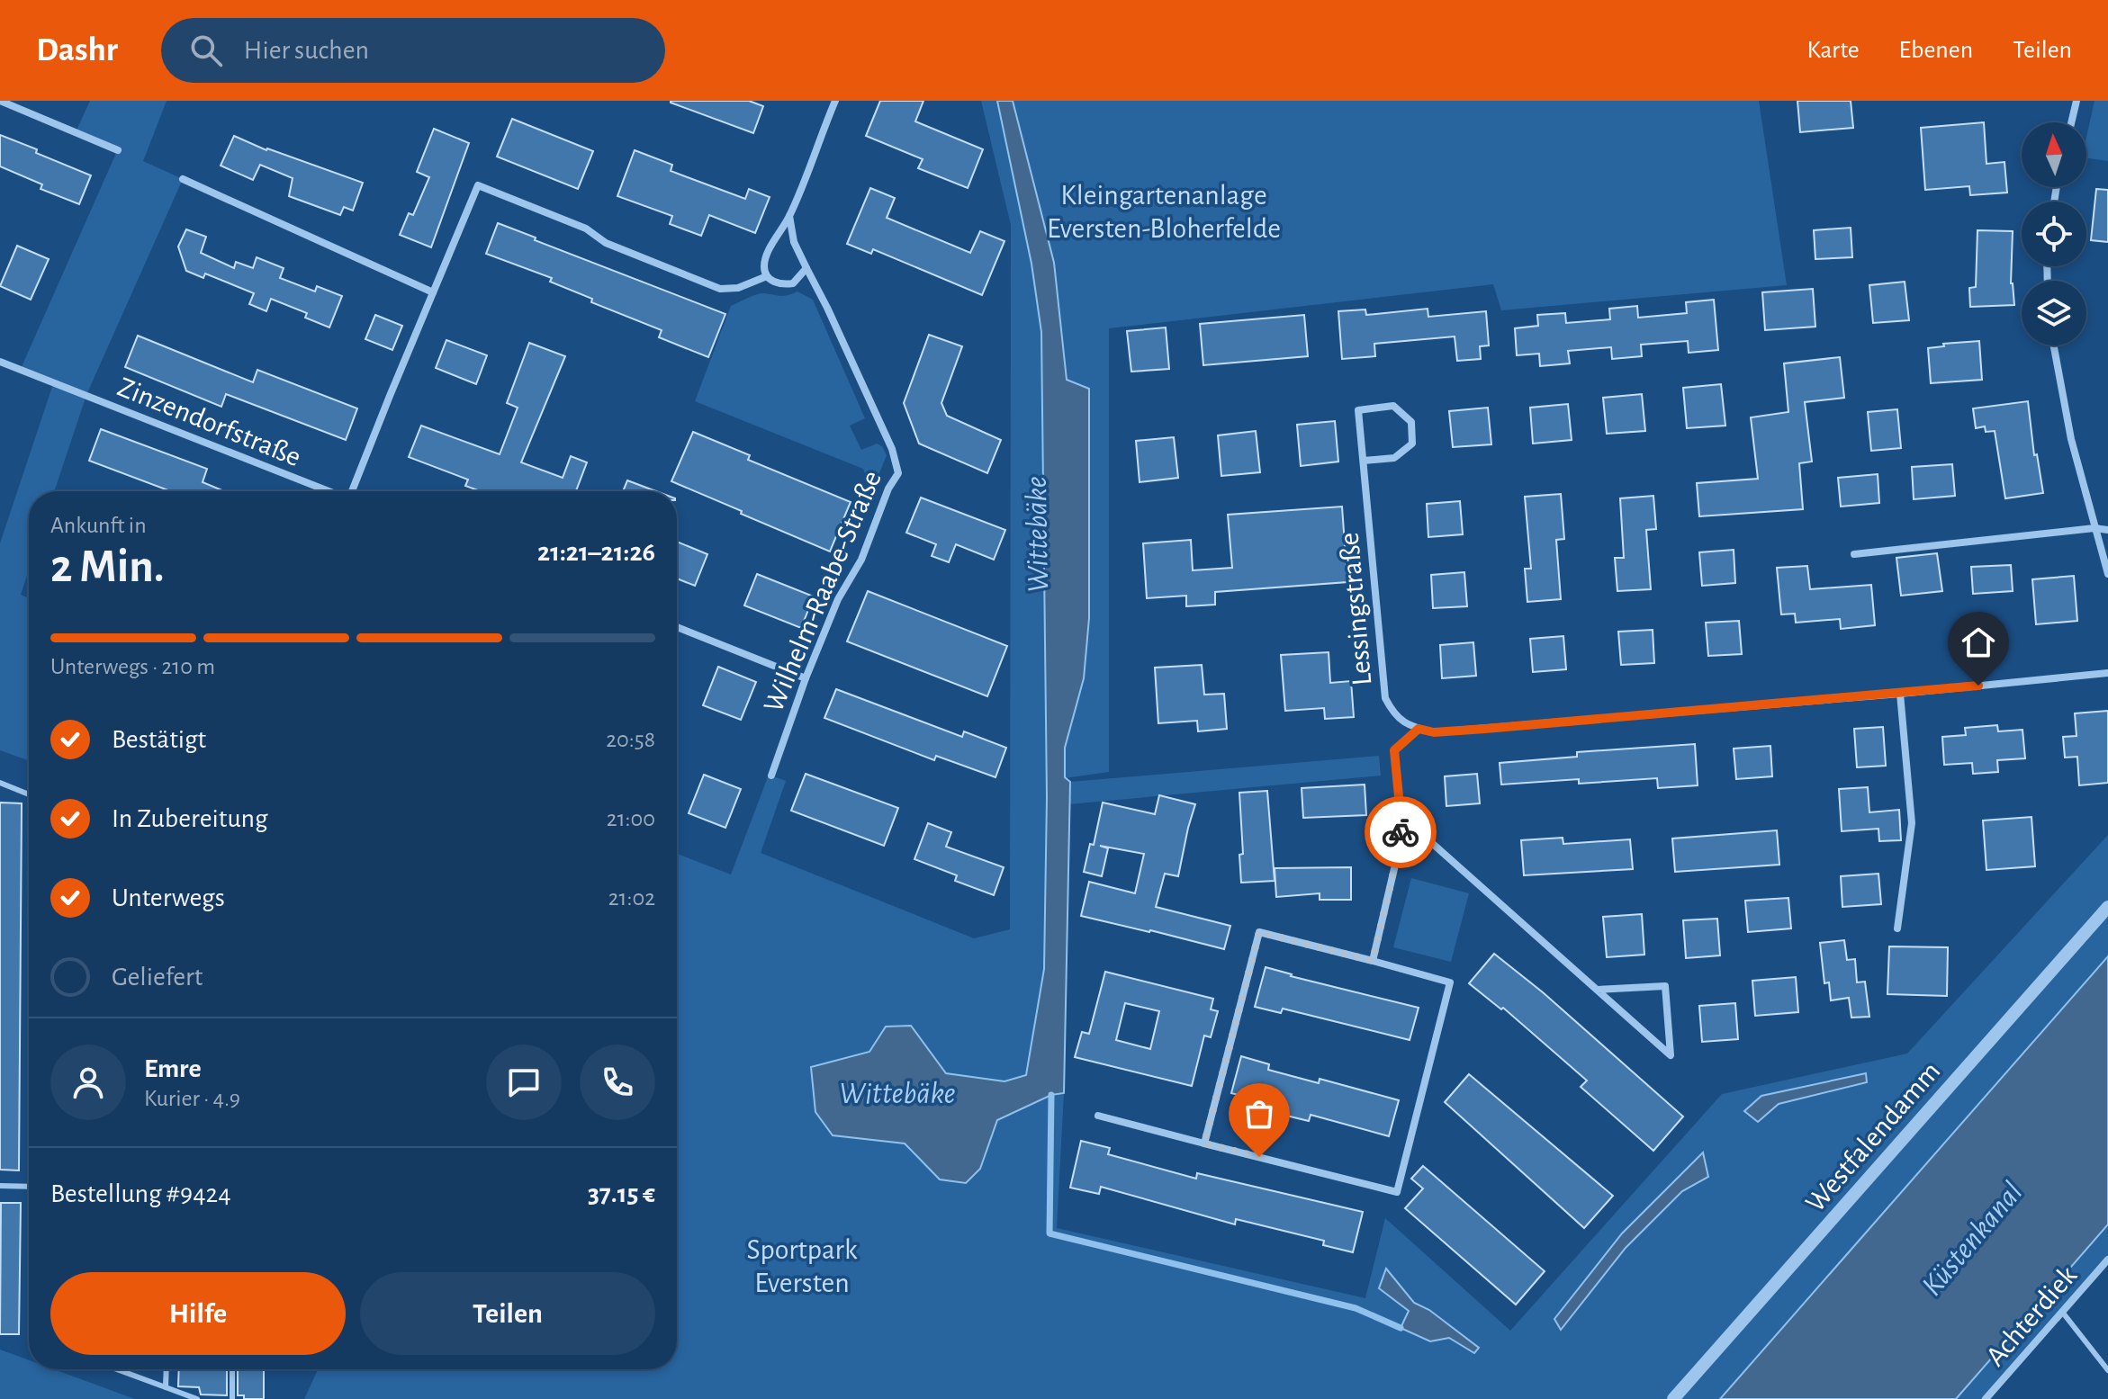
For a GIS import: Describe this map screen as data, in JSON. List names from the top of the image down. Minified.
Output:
{"streets":{"street":["Zinzendorfstraße","Wilhelm-Raabe-Straße","Lessingstraße","Westfalendamm","Achterdiek"]},"water":["Wittebäke","Küstenkanal"],"parks":["Kleingartenanlage Eversten-Bloherfelde","Sportpark Eversten"],"north":"top","page":{"header":"Dashr","search":"Hier suchen","nav":["Karte","Ebenen","Teilen"],"heading":["2 Min.","Ankunft in","21:21–21:26"],"panel":["Emre","Kurier · 4.9","Bestellung #9424","37.15 €"],"bar":"Unterwegs · 210 m","list":[["Bestätigt","20:58"],["In Zubereitung","21:00"],["Unterwegs","21:02"],"Geliefert"],"buttons":["Hilfe","Teilen"]}}
